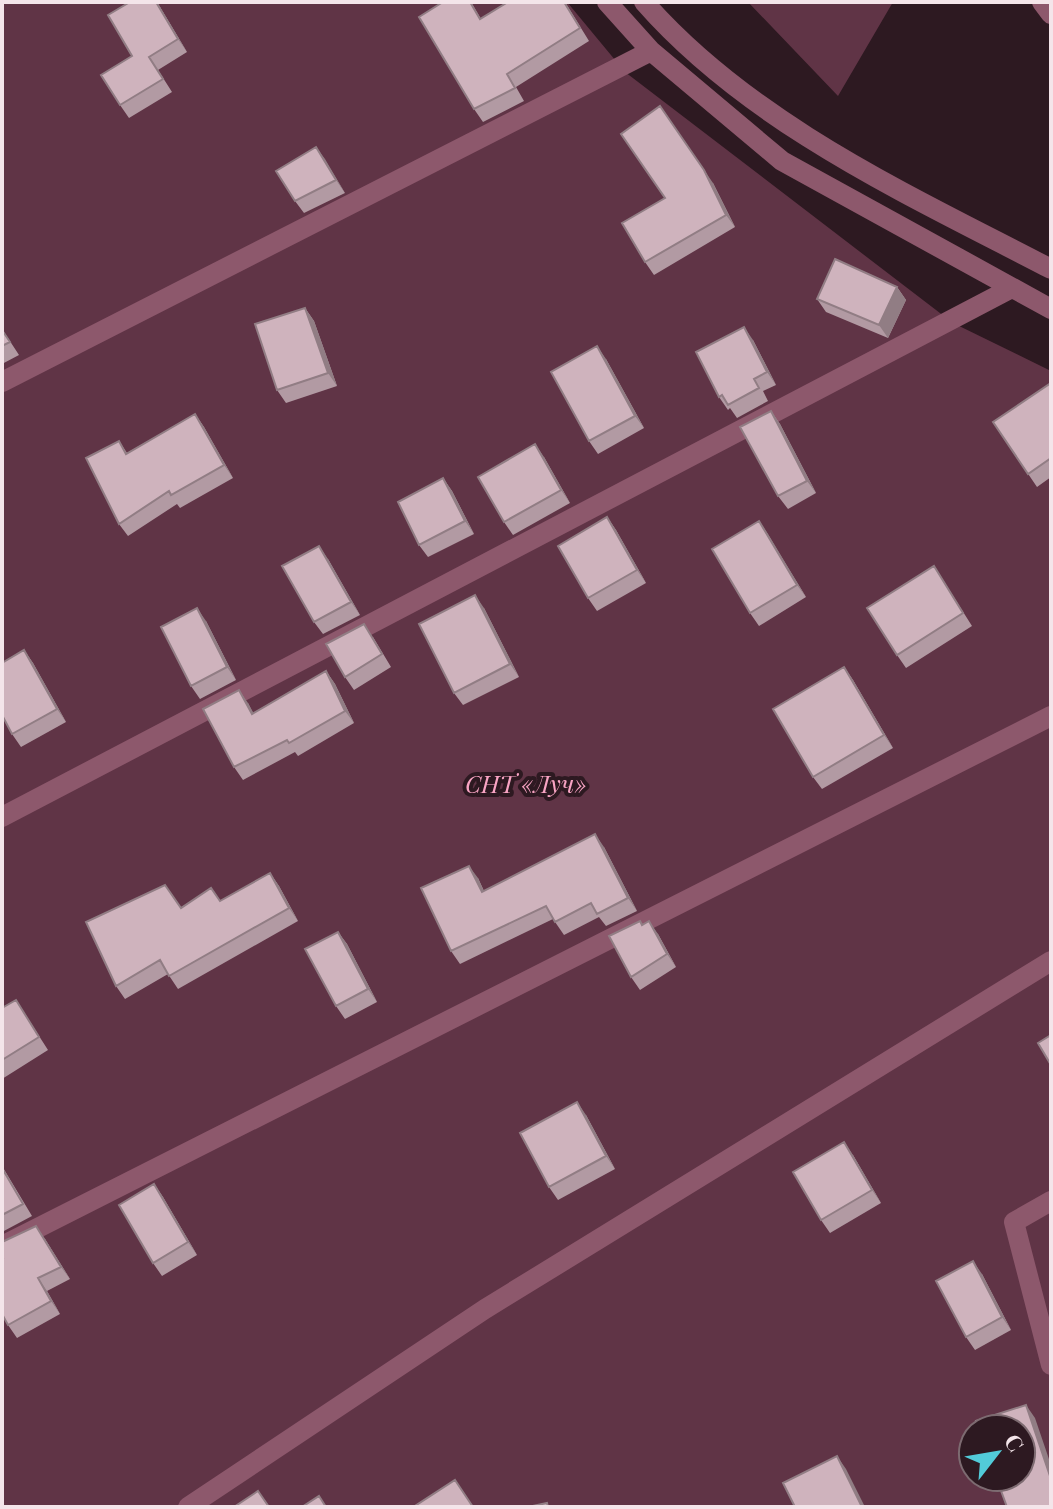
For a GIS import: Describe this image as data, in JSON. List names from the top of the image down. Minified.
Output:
{"parks":["СНТ «Луч»"],"north":"top right"}
